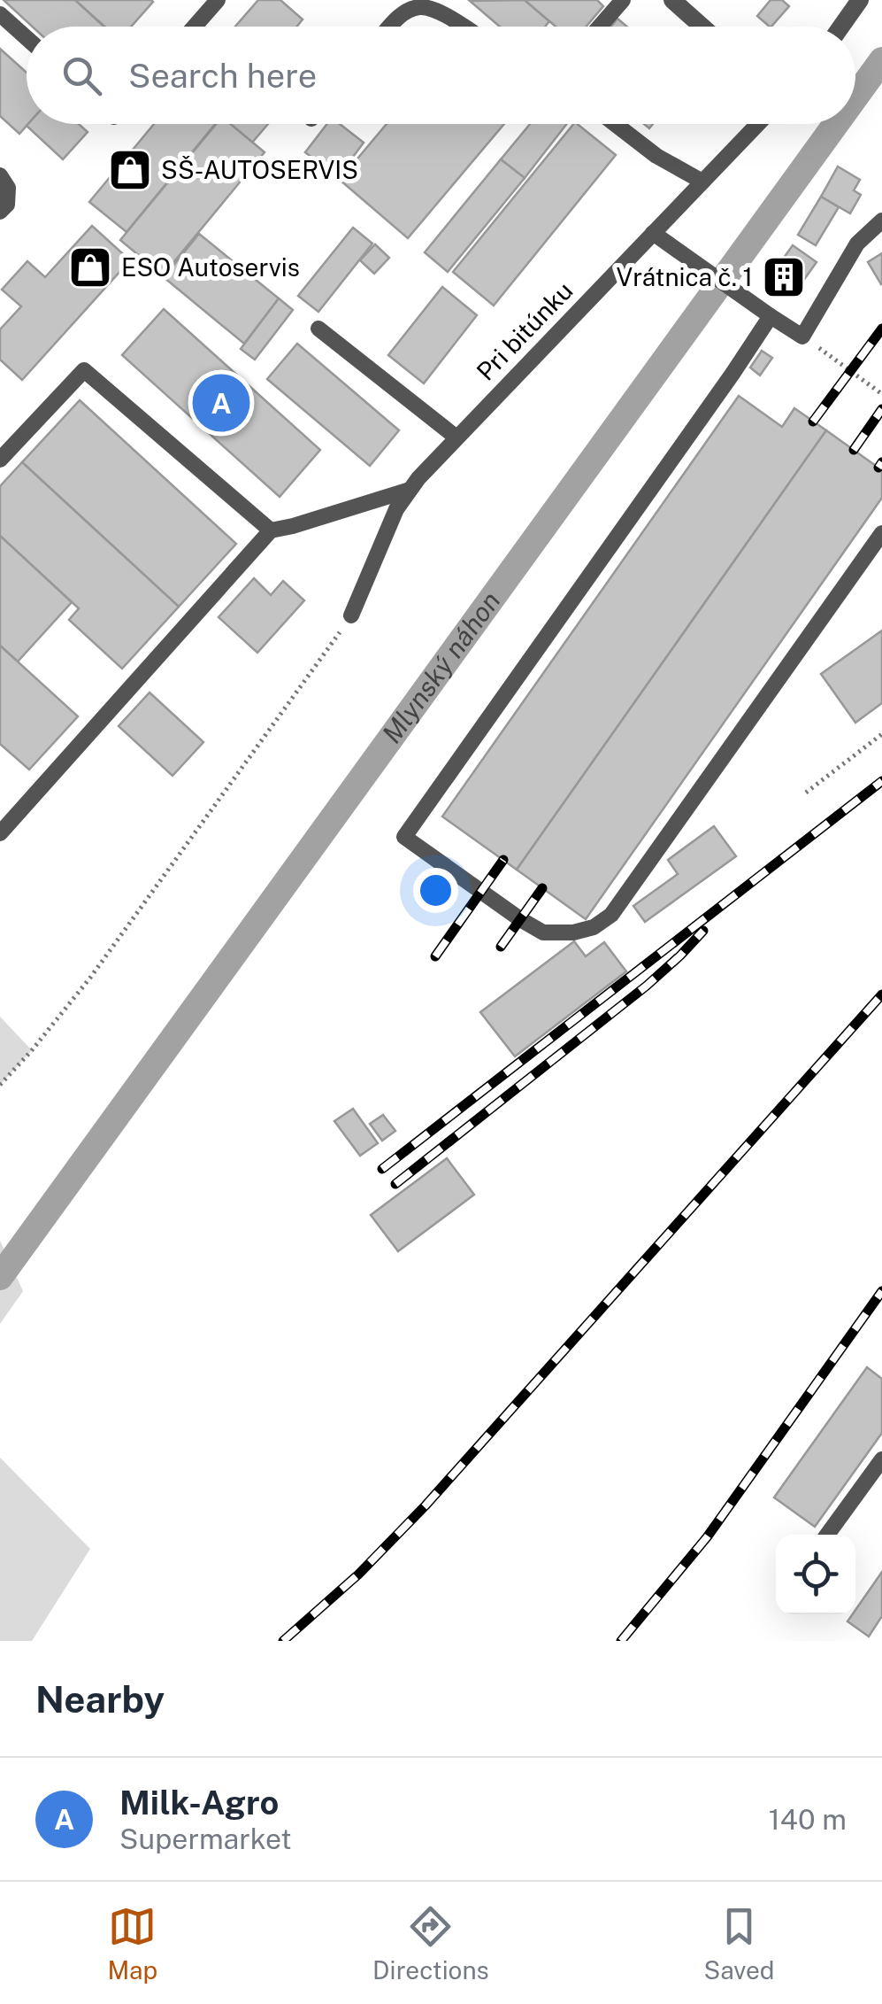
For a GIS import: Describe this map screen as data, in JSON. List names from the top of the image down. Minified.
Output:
{"streets":{"lane":["Pri bitúnku"]},"water":["Mlynský náhon"],"places":{"shop":["SŠ-AUTOSERVIS","ESO Autoservis"],"building":["Vrátnica č. 1"]},"page":{"search":"Search here","pins":"A","heading":"Nearby","list":[{"mark":"A","name":"Milk-Agro","note":"Supermarket","value":"140 m"}],"nav":["Map","Directions","Saved"]}}
